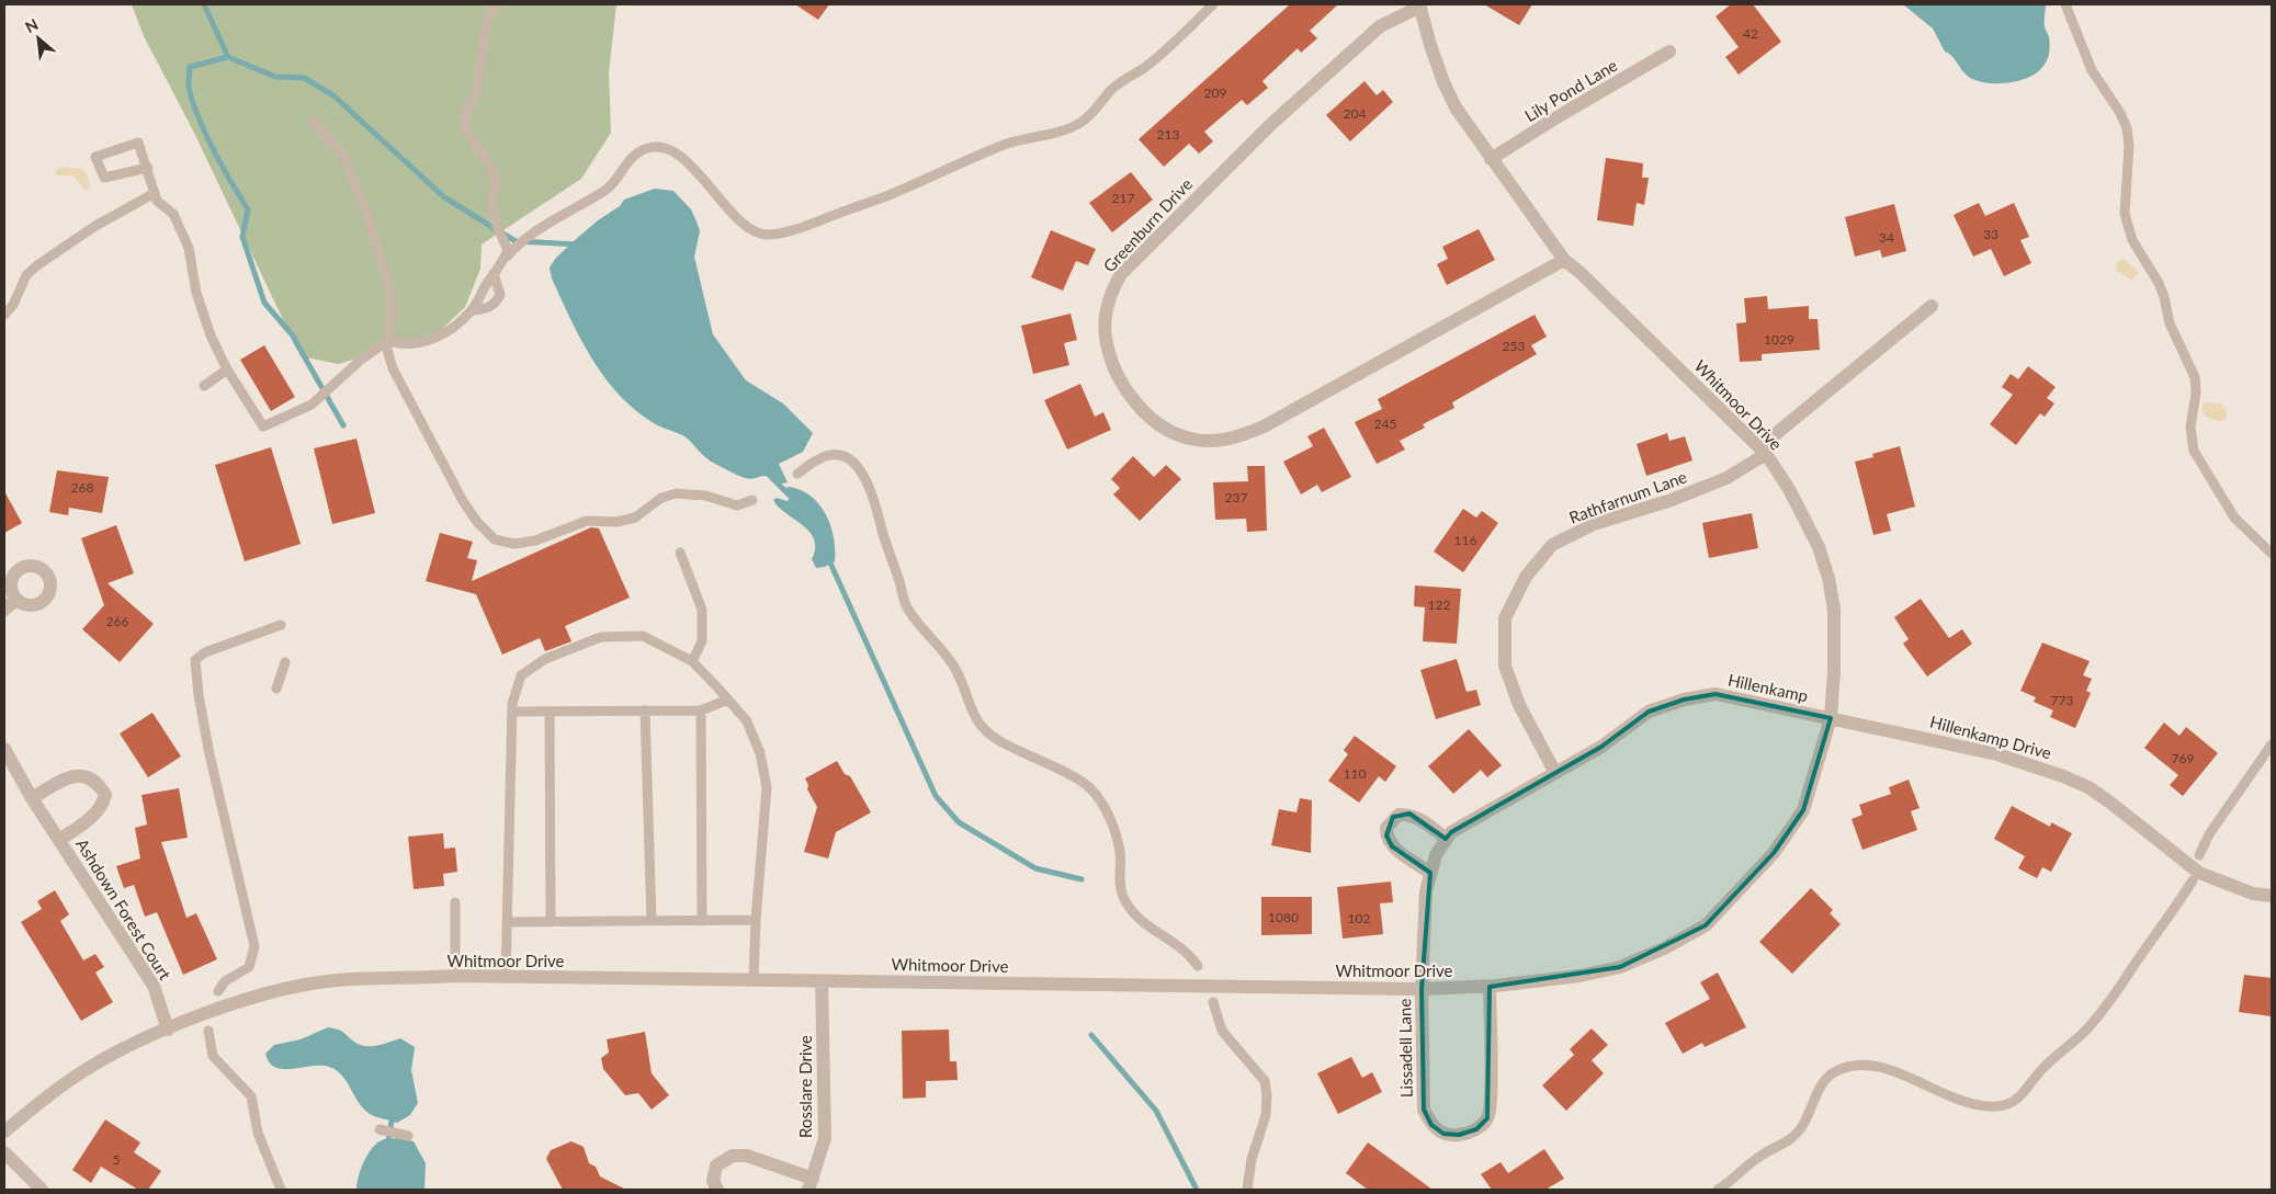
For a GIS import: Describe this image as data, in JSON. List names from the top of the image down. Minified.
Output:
{"streets":{"street":["Lily Pond Lane","Greenburn Drive","Whitmoor Drive","Rathfarnum Lane","Hillenkamp","Hillenkamp Drive","Ashdown Forest Court","Lissadell Lane","Rosslare Drive"]},"crossings":[["Lily Pond Lane","Whitmoor Drive"],["Greenburn Drive","Whitmoor Drive"],["Whitmoor Drive","Rathfarnum Lane"],["Whitmoor Drive","Hillenkamp"],["Whitmoor Drive","Hillenkamp Drive"],["Whitmoor Drive","Ashdown Forest Court"],["Whitmoor Drive","Lissadell Lane"],["Whitmoor Drive","Rosslare Drive"],["Rathfarnum Lane","Hillenkamp"],["Rathfarnum Lane","Lissadell Lane"],["Hillenkamp","Hillenkamp Drive"],["Hillenkamp","Lissadell Lane"]],"house_numbers":["42","209","204","213","217","33","34","1029","253","245","268","237","116","122","266","773","769","110","1080","102","5"],"north":"top left"}
